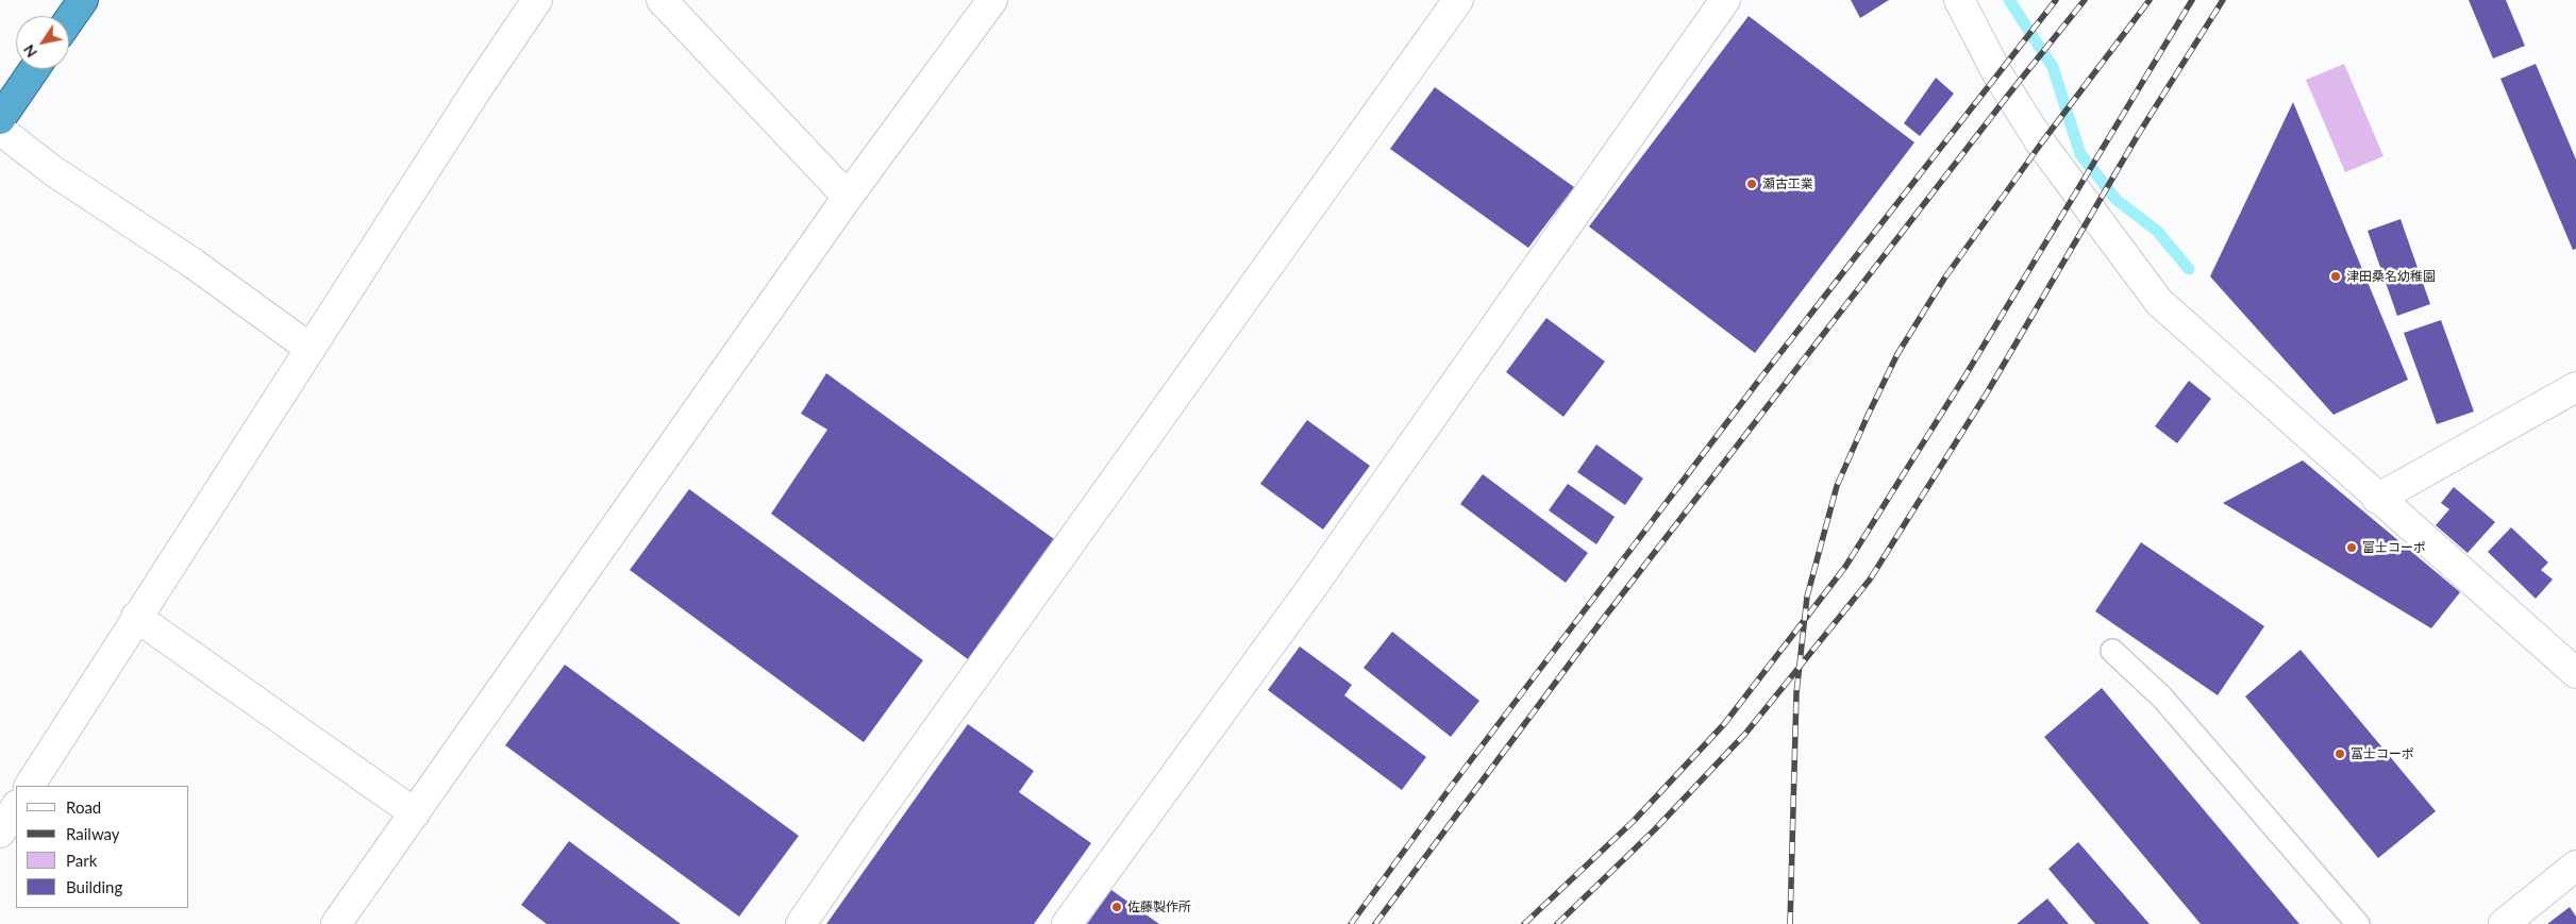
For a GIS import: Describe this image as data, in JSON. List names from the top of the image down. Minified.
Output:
{"places":["瀬古工業","津田桑名幼稚園","富士コーポ","冨士コーポ","佐藤製作所"],"legend":["Road","Railway","Park","Building"],"north":"bottom left"}
